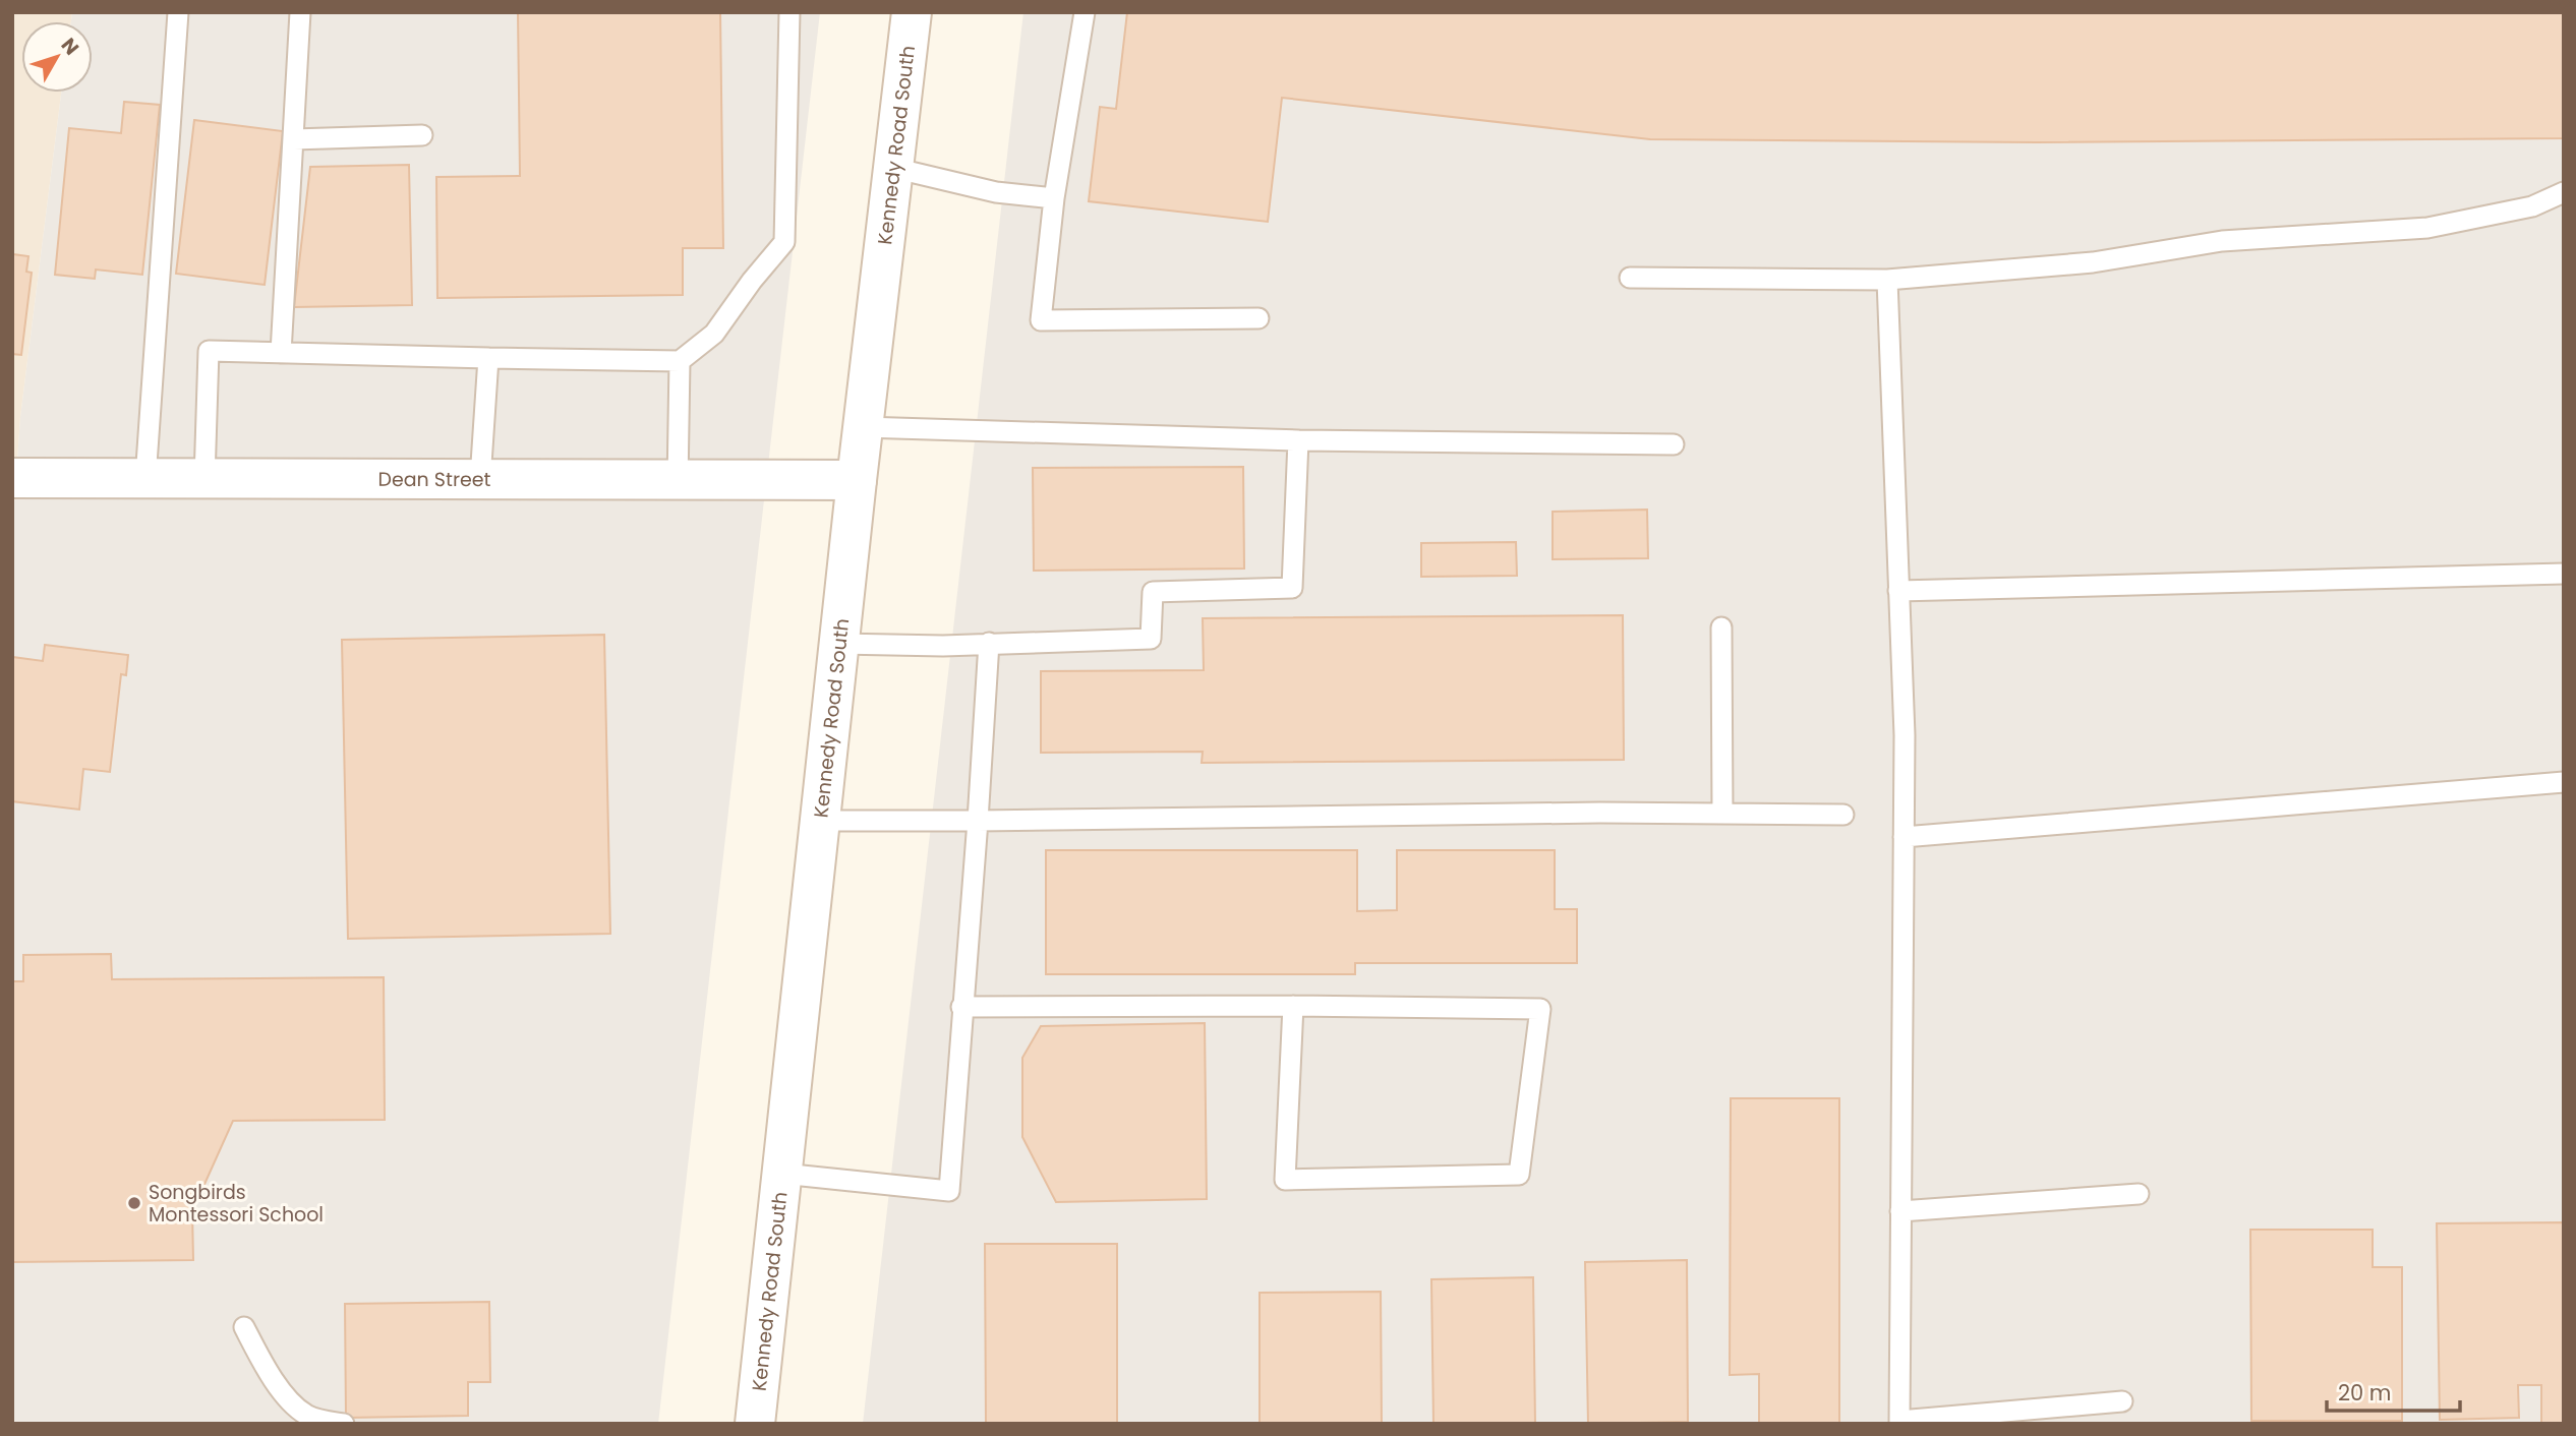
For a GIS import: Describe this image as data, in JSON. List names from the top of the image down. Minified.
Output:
{"streets":{"main road":["Kennedy Road South","Dean Street"]},"crossings":[["Kennedy Road South","Dean Street"]],"places":["Songbirds Montessori School"],"scale_bar":"20 m","north":"top right"}
